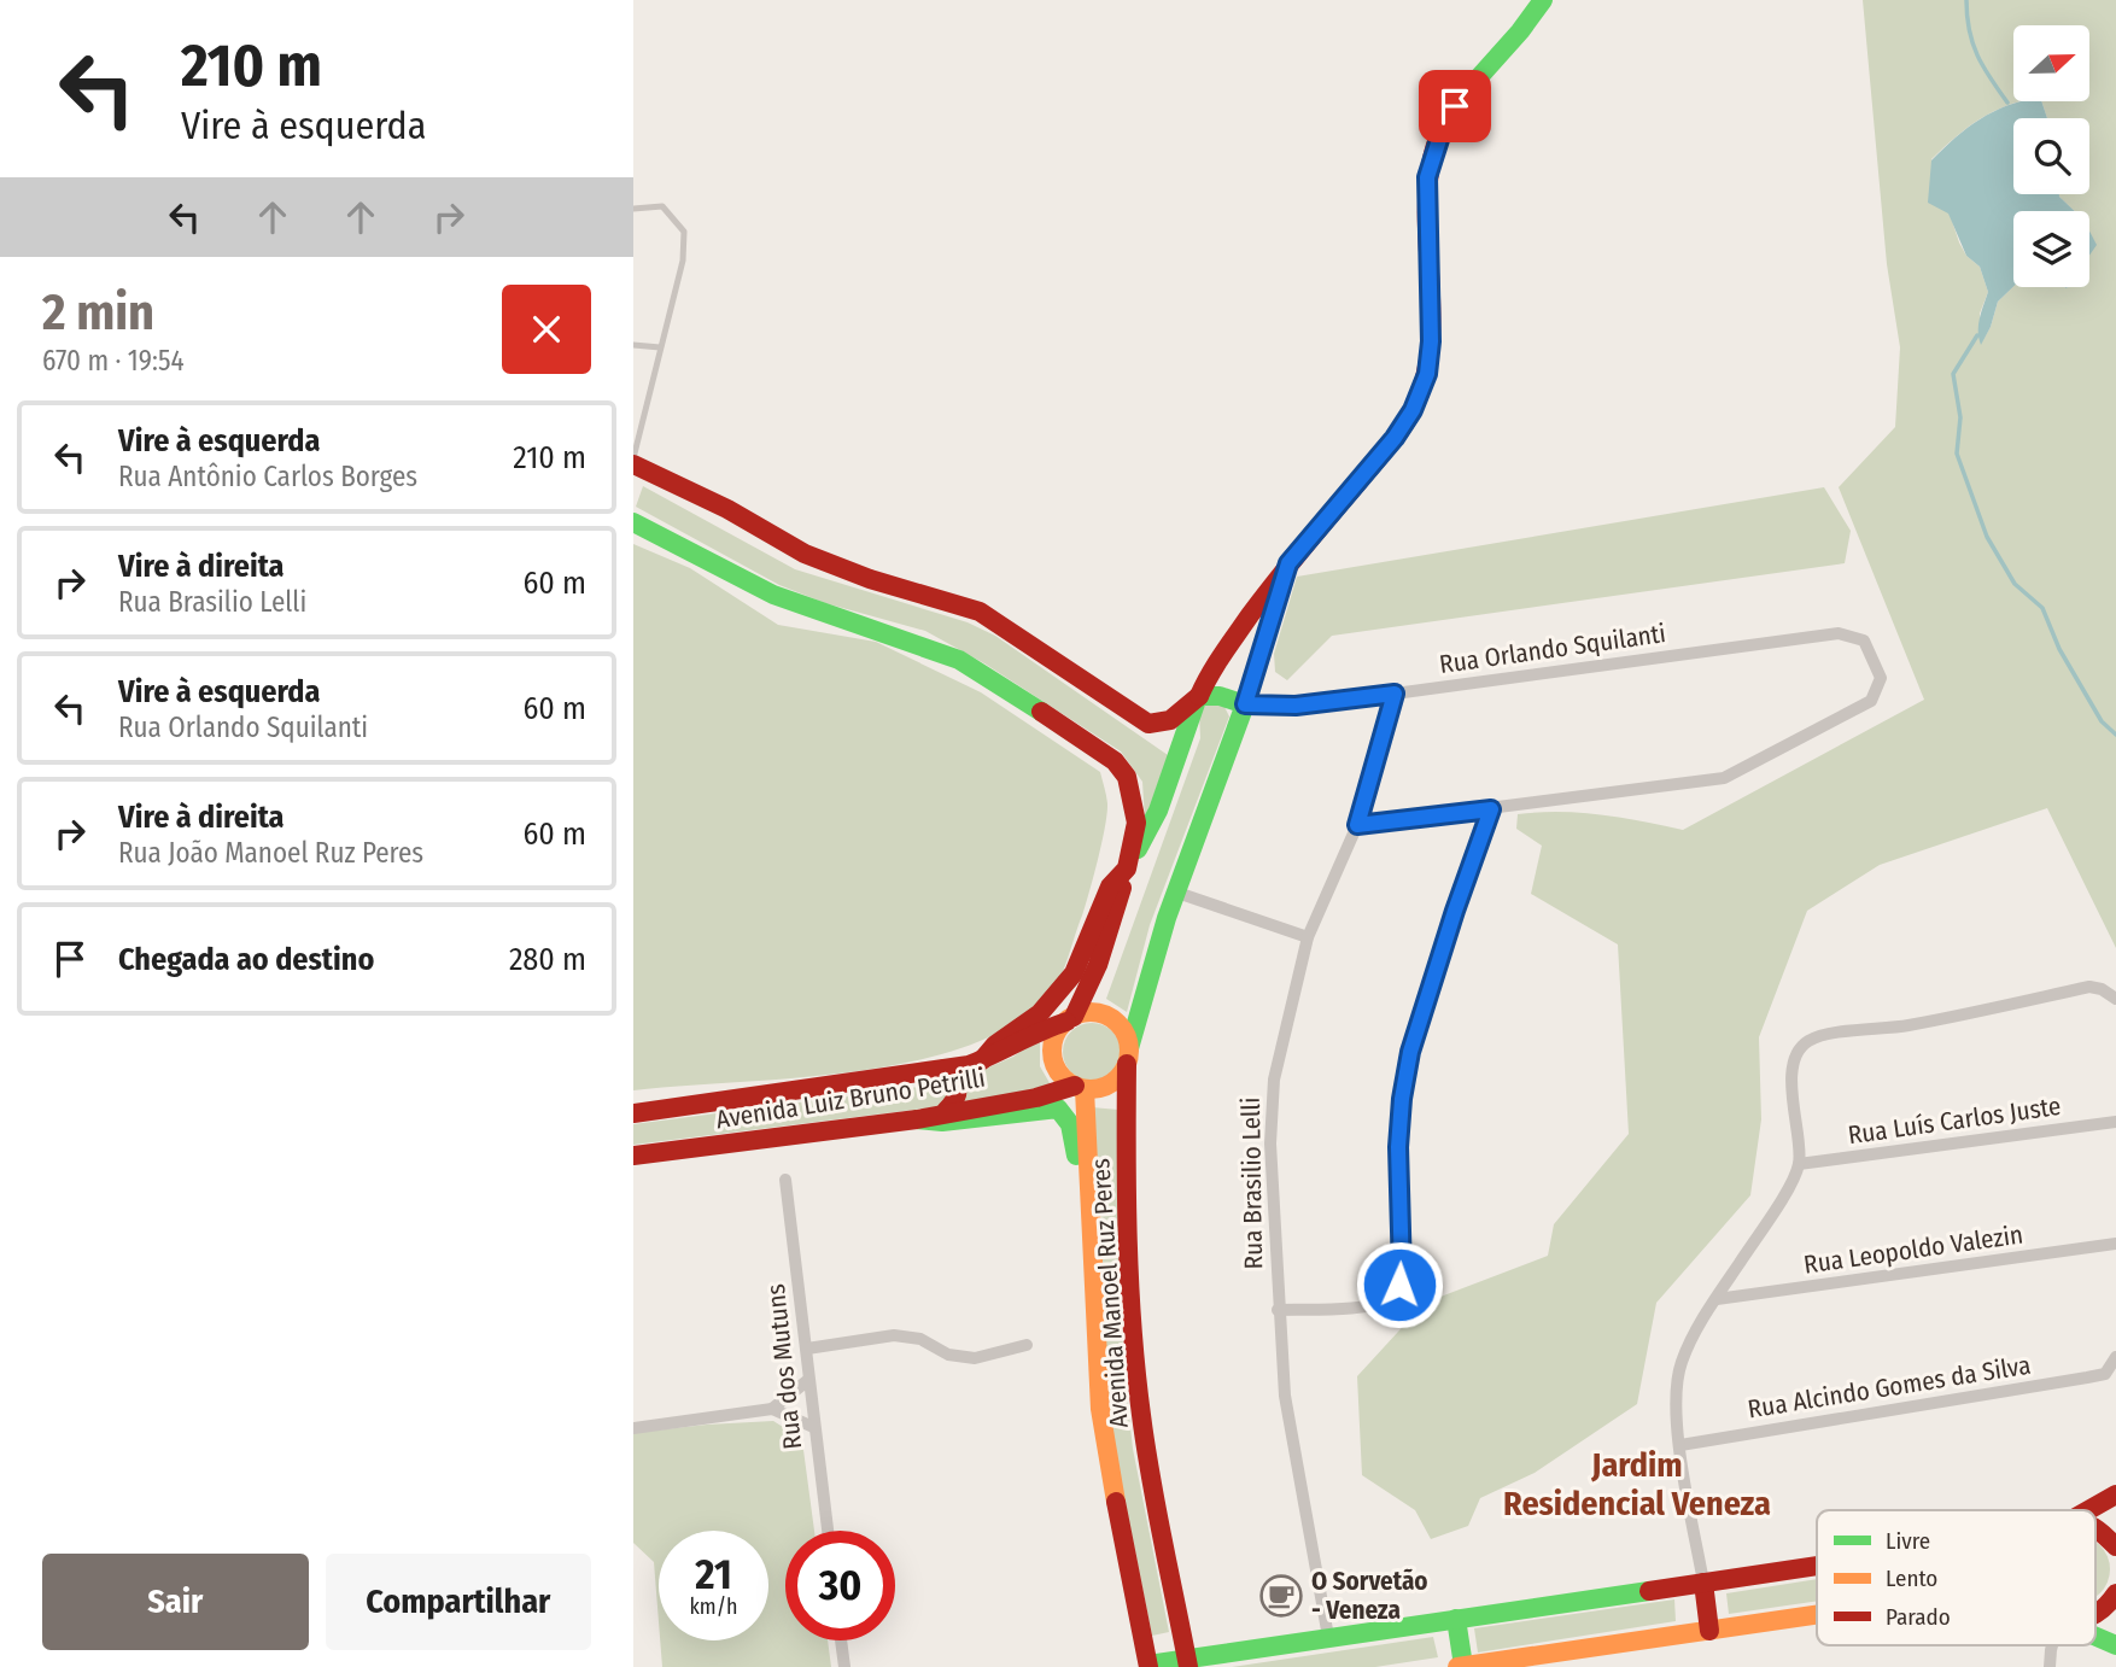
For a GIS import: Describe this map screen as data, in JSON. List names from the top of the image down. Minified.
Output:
{"streets":{"main road":["Avenida Luiz Bruno Petrilli","Avenida Manoel Ruz Peres"],"street":["Rua Orlando Squilanti","Rua Luís Carlos Juste","Rua Brasilio Lelli","Rua Leopoldo Valezin","Rua dos Mutuns","Rua Alcindo Gomes da Silva"]},"crossings":[["Rua Orlando Squilanti","Rua Brasilio Lelli"],["Rua Orlando Squilanti","Avenida Manoel Ruz Peres"],["Avenida Luiz Bruno Petrilli","Avenida Manoel Ruz Peres"]],"districts":["Jardim Residencial Veneza"],"places":{"cafe":["O Sorvetão - Veneza"]},"legend":["Livre","Lento","Parado"],"north":"right","page":{"turn":["210 m","Vire à esquerda"],"heading":["2 min","670 m · 19:54"],"list":[{"name":"Vire à esquerda","note":"Rua Antônio Carlos Borges","value":"210 m"},{"name":"Vire à direita","note":"Rua Brasilio Lelli","value":"60 m"},{"name":"Vire à esquerda","note":"Rua Orlando Squilanti","value":"60 m"},{"name":"Vire à direita","note":"Rua João Manoel Ruz Peres","value":"60 m"},{"name":"Chegada ao destino","value":"280 m"}],"speed":"21 km/h","limit":"30","buttons":["Sair","Compartilhar"]}}
